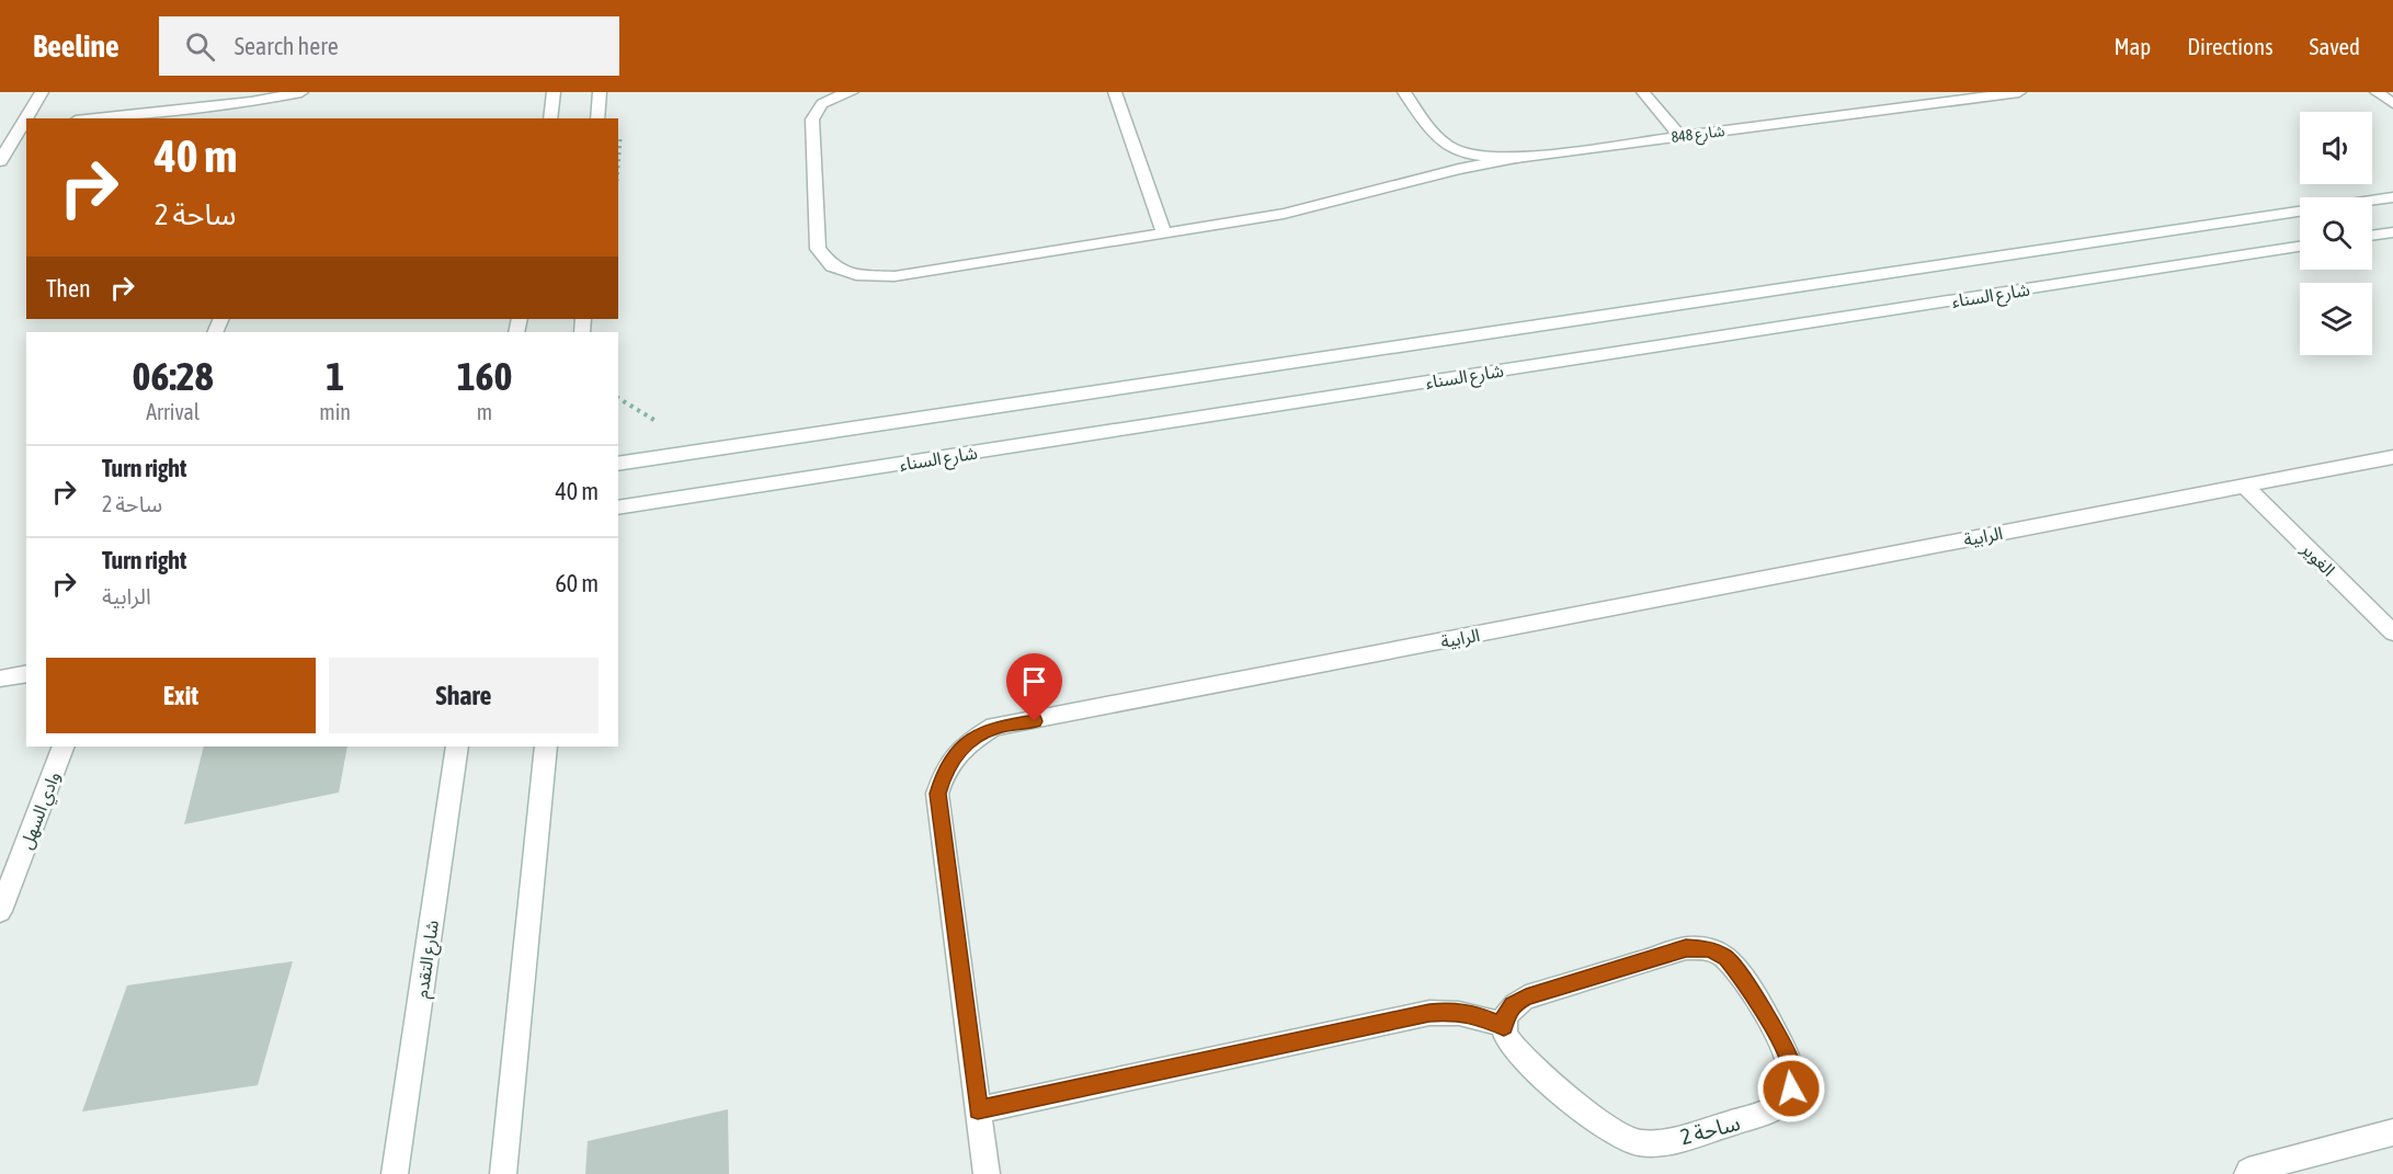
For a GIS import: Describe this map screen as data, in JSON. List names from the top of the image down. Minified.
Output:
{"streets":{"street":["شارع 848","شارع السناء","الرابية","الغوير","وادي السهل","شارع التقدم","ساحة 2"]},"crossings":[["الرابية","الغوير"]],"page":{"header":"Beeline","search":"Search here","nav":["Map","Directions","Saved"],"turn":["40 m","ساحة 2"],"then":"Then","eta":["06:28","Arrival","1","min","160","m"],"list":[{"name":"Turn right","note":"ساحة 2","value":"40 m"},{"name":"Turn right","note":"الرابية","value":"60 m"}],"buttons":["Exit","Share"]}}
